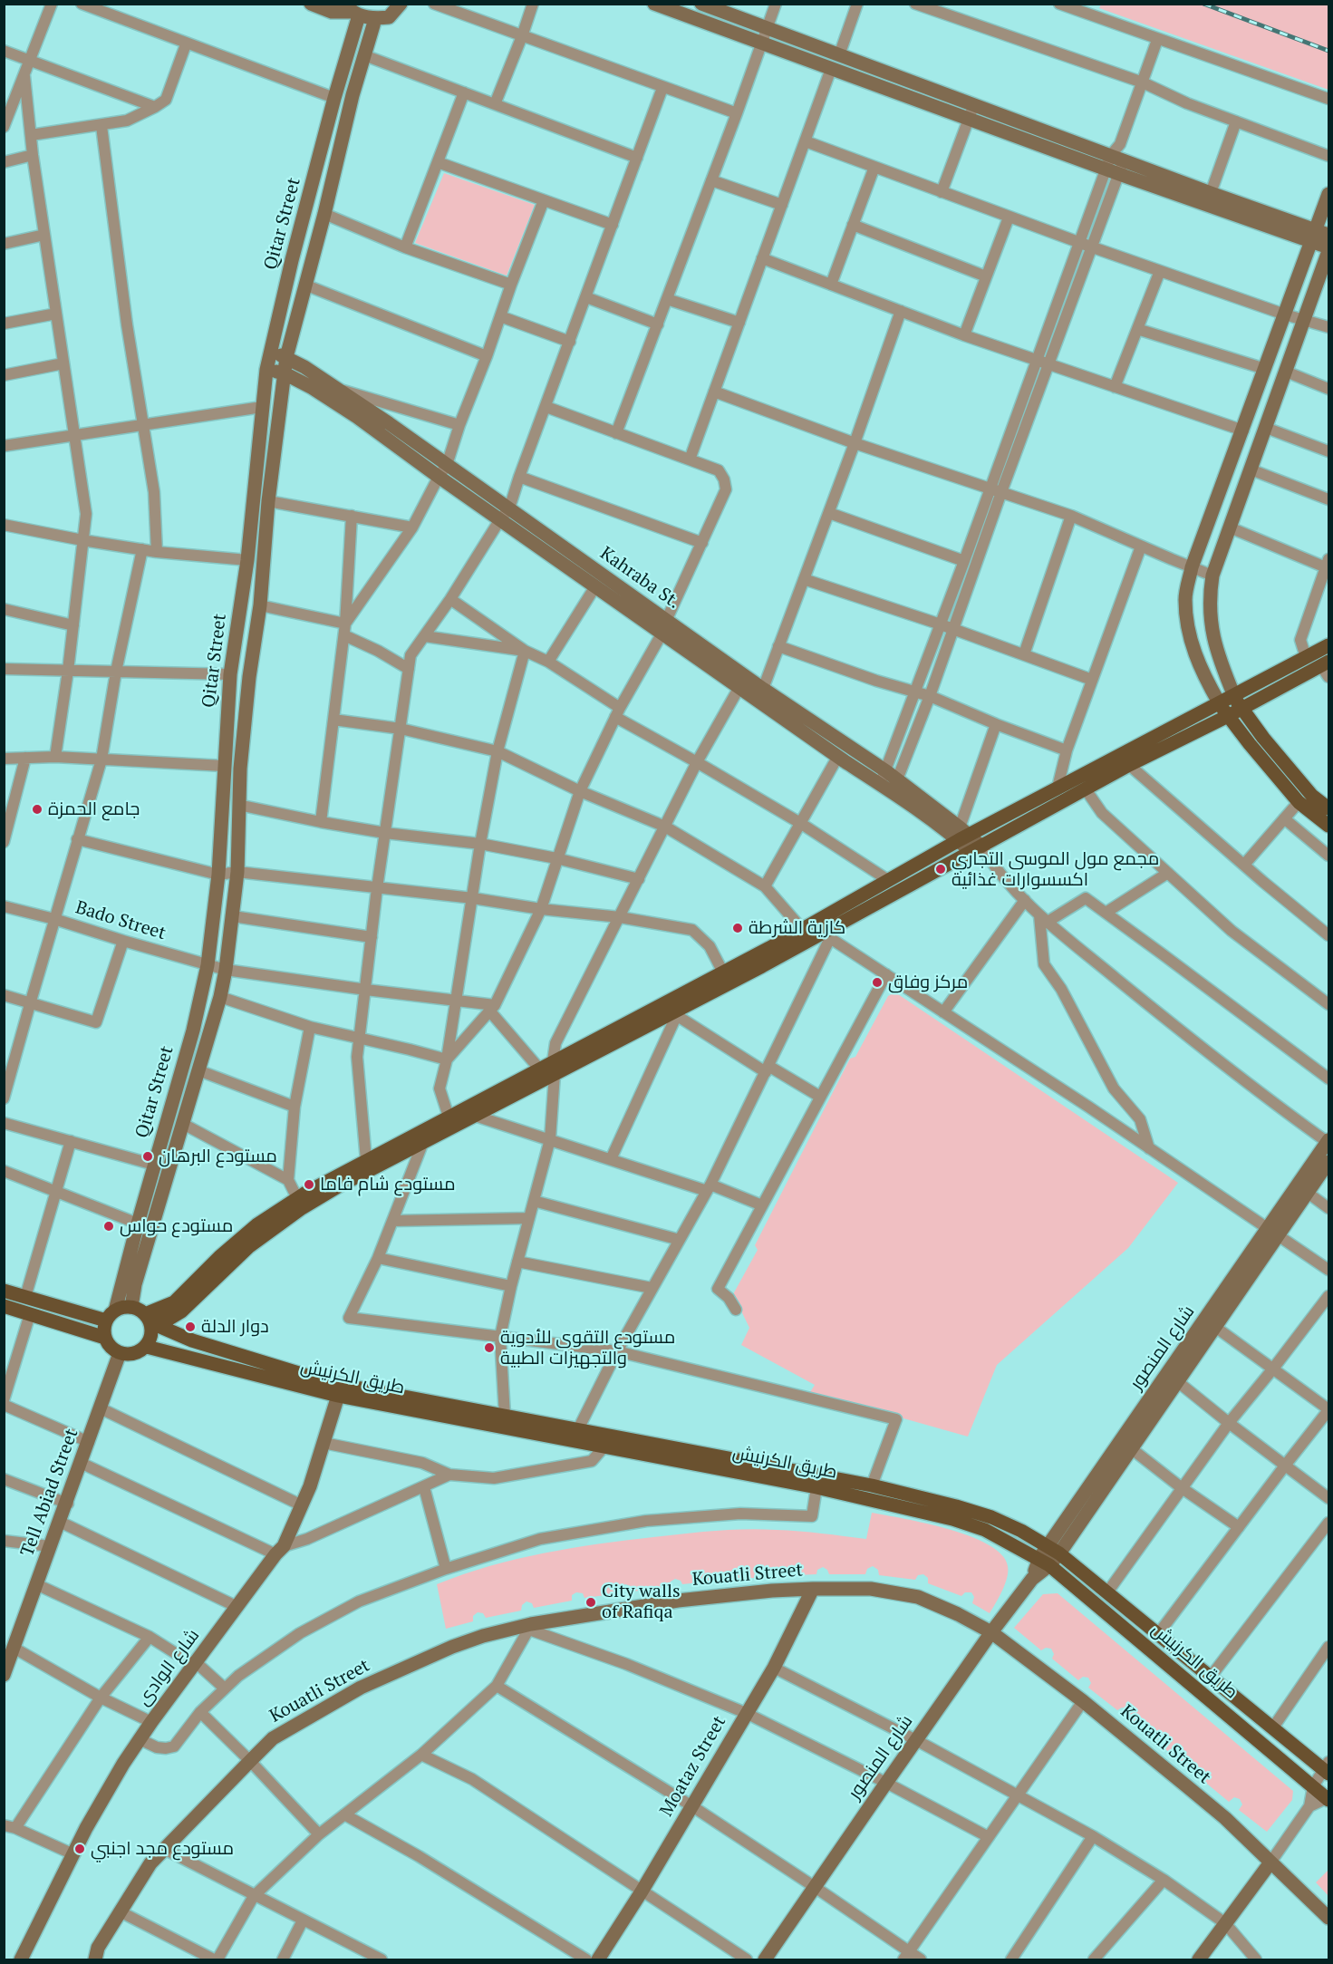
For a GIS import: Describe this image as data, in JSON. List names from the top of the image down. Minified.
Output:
{"streets":{"main road":["Qitar Street","Kahraba St.","شارع المنصور","طريق الكرنيش","Tell Abiad Street","Kouatli Street","شارع الوادى","Moataz Street"],"street":["Bado Street"]},"crossings":[["Qitar Street","Kahraba St."],["Qitar Street","Bado Street"],["Qitar Street","طريق الكرنيش"],["Qitar Street","Tell Abiad Street"],["شارع المنصور","طريق الكرنيش"],["شارع المنصور","Kouatli Street"],["طريق الكرنيش","Tell Abiad Street"],["طريق الكرنيش","شارع الوادى"],["Kouatli Street","Moataz Street"]],"places":["جامع الحمزة","مجمع مول الموسى التجاري اكسسوارات غذائية","كازية الشرطة","مركز وفاق","مستودع البرهان","مستودع شام فاما","مستودع حواس","دوار الدلة","مستودع التقوى للأدوية والتجهيزات الطبية","City walls of Rafiqa","مستودع مجد اجنبي"]}
